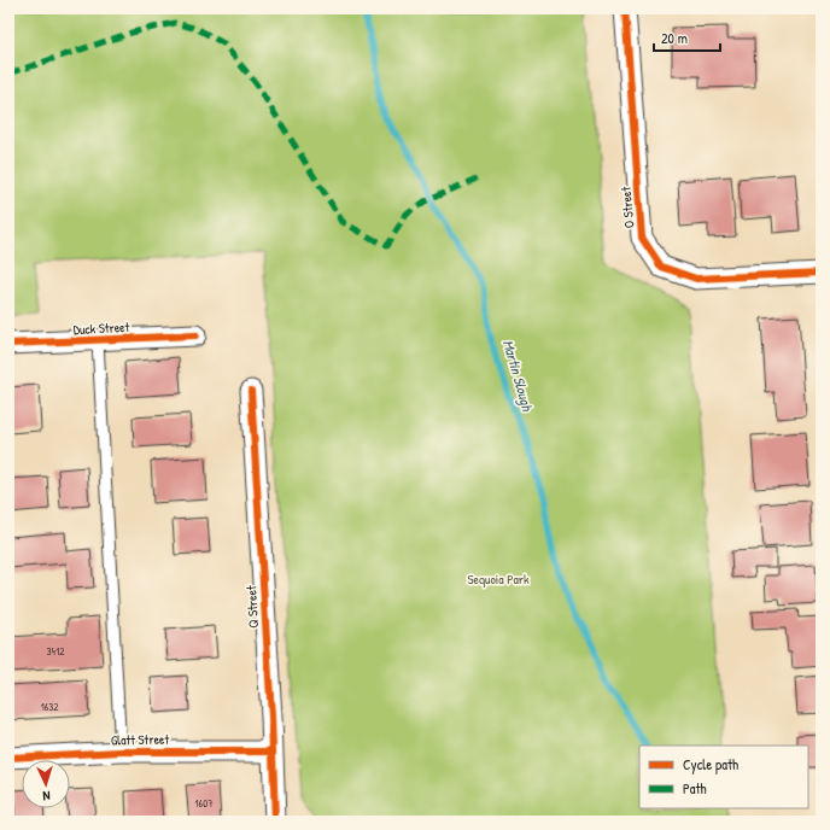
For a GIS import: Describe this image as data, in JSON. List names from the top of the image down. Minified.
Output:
{"streets":{"street":["O Street","Duck Street","Q Street","Glatt Street"]},"crossings":[["Q Street","Glatt Street"]],"water":["Martin Slough"],"parks":["Sequoia Park"],"house_numbers":["3412","1632","1607"],"legend":["Cycle path","Path"],"scale_bar":"20 m","north":"bottom"}
